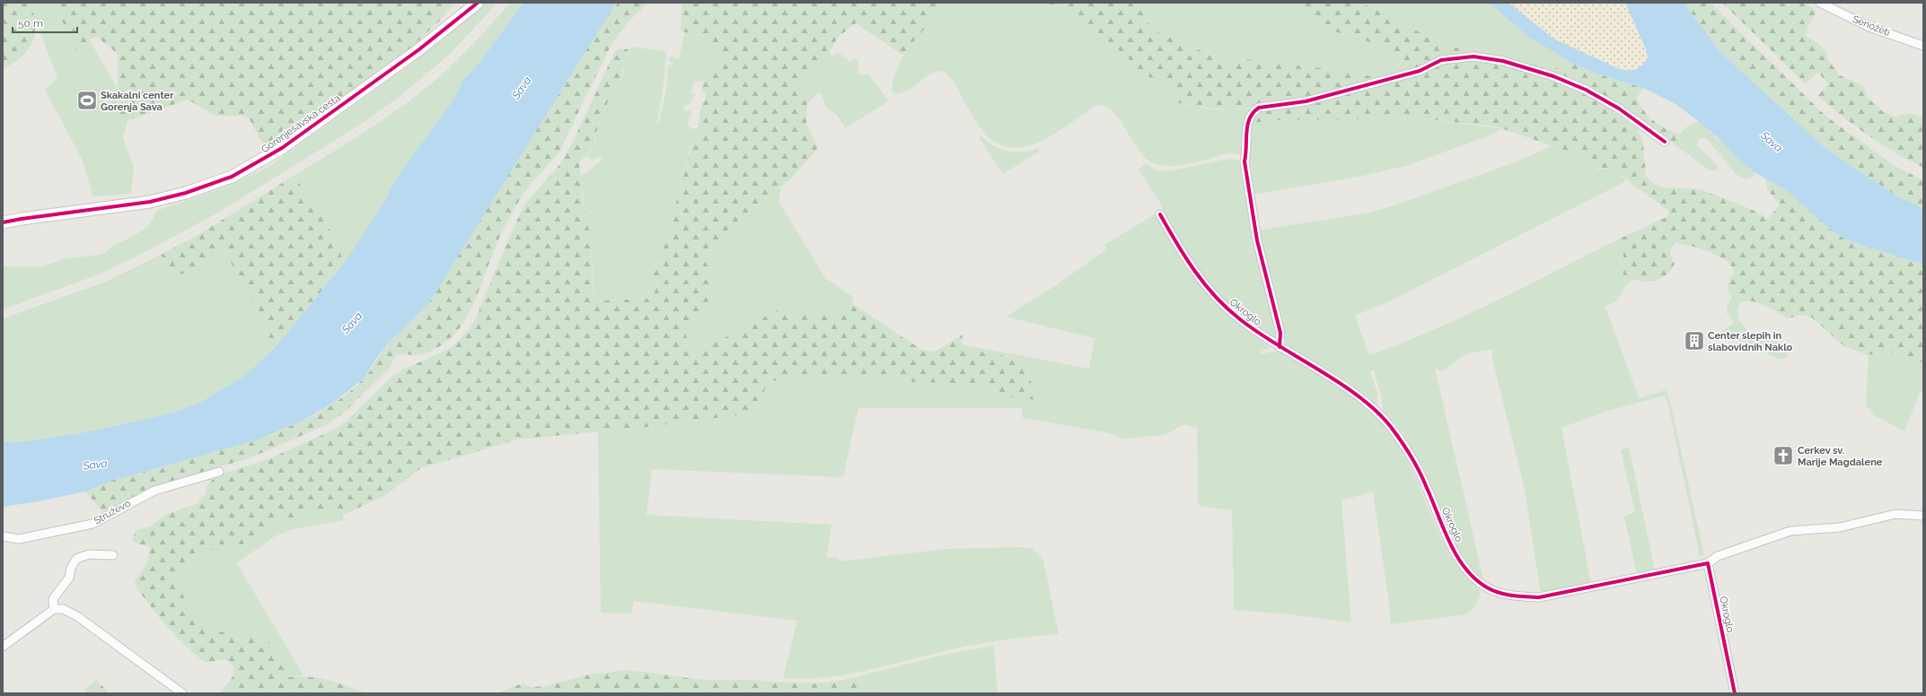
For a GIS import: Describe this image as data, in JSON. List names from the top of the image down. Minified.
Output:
{"streets":{"street":["Senožeti","Gorenjesavska cesta","Okroglo","Struževo"]},"water":["Sava"],"places":{"sports":["Skakalni center Gorenja Sava"],"building":["Center slepih in slabovidnih Naklo"],"church":["Cerkev sv. Marije Magdalene"]},"scale_bar":"50 m"}
